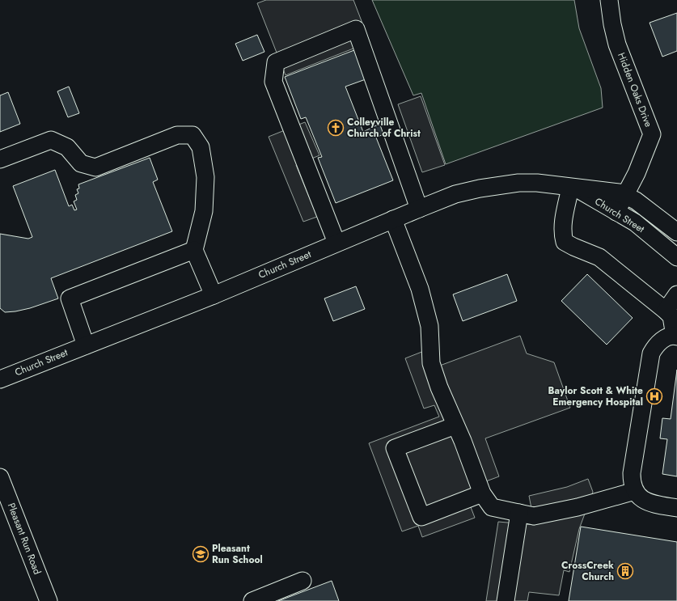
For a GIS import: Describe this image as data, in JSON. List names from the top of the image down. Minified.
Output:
{"streets":{"street":["Hidden Oaks Drive","Church Street","Pleasant Run Road"]},"crossings":[["Hidden Oaks Drive","Church Street"]],"places":{"church":["Colleyville Church of Christ"],"hospital":["Baylor Scott & White Emergency Hospital"],"school or university":["Pleasant Run School"],"building":["CrossCreek Church"]}}
